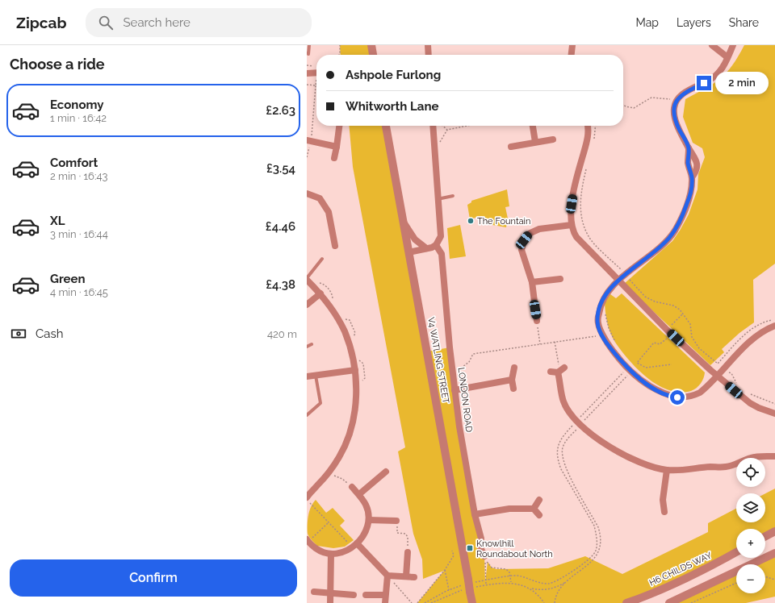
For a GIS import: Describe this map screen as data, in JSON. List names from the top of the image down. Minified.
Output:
{"streets":{"street":["V4 WATLING STREET","LONDON ROAD","H6 CHILDS WAY"]},"places":{"other":["The Fountain"],"transit":["Knowlhill Roundabout North"]},"page":{"header":"Zipcab","search":"Search here","nav":["Map","Layers","Share"],"heading":"Choose a ride","banner":["Ashpole Furlong","Whitworth Lane"],"bubble":"2 min","list":[{"name":"Economy","note":"1 min · 16:42","value":"£2.63"},{"name":"Comfort","note":"2 min · 16:43","value":"£3.54"},{"name":"XL","note":"3 min · 16:44","value":"£4.46"},{"name":"Green","note":"4 min · 16:45","value":"£4.38"}],"pay":["Cash","420 m"],"map_buttons":["+","−"],"buttons":"Confirm"}}
